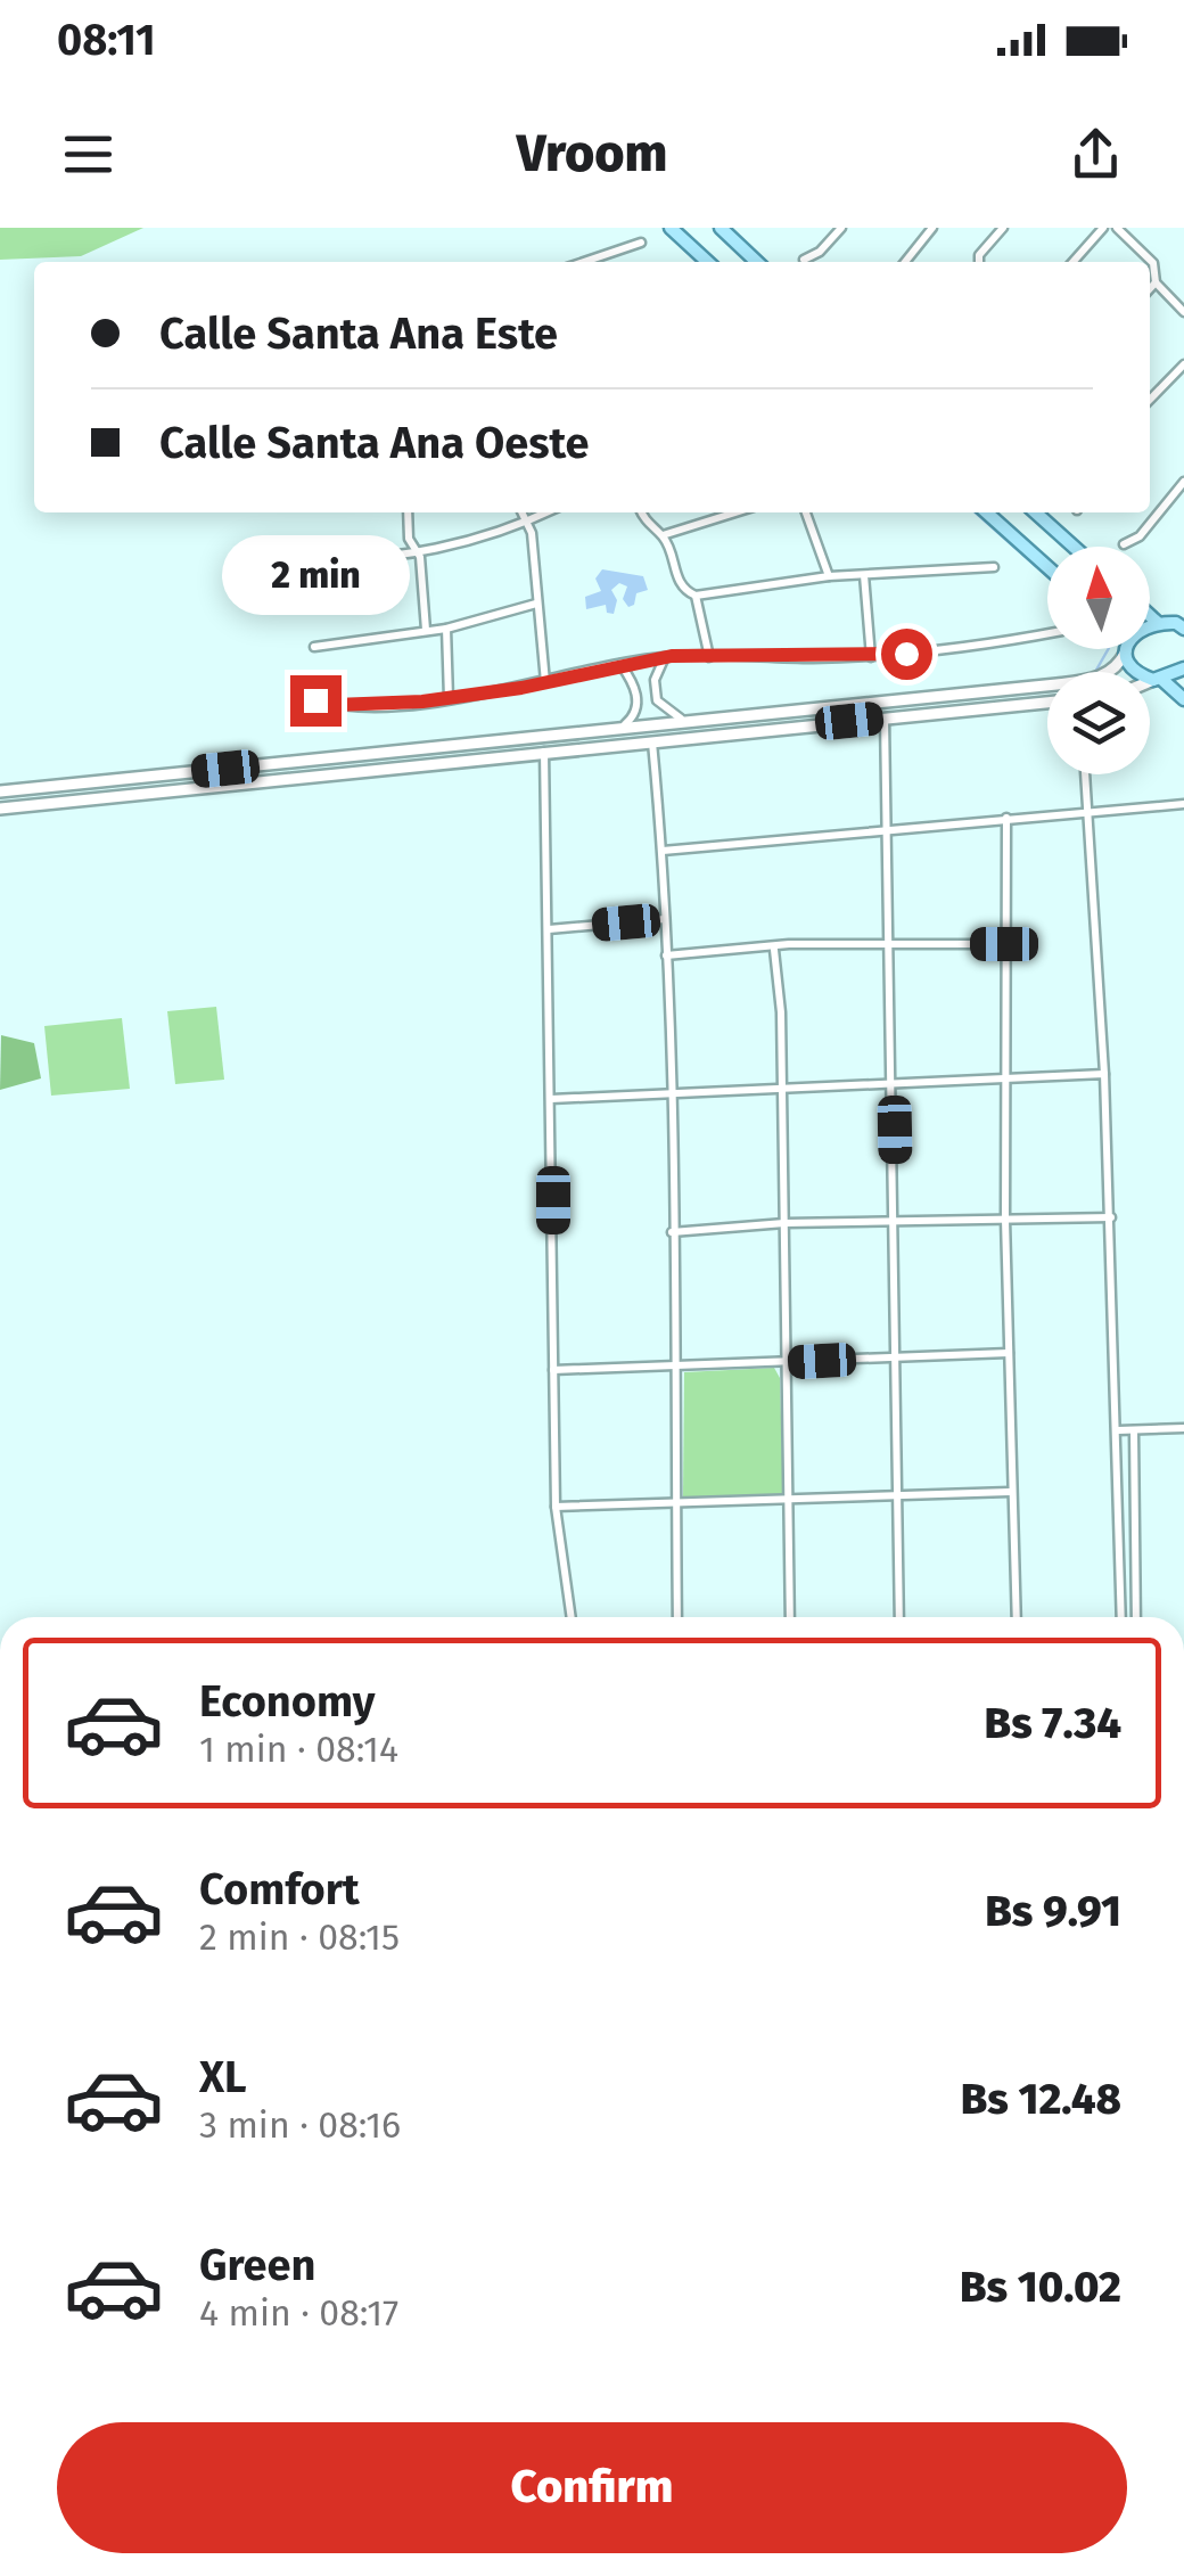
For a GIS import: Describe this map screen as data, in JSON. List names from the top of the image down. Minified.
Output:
{"north":"top","page":{"status":"08:11","header":"Vroom","banner":["Calle Santa Ana Este","Calle Santa Ana Oeste"],"bubble":"2 min","list":[{"name":"Economy","note":"1 min · 08:14","value":"Bs 7.34"},{"name":"Comfort","note":"2 min · 08:15","value":"Bs 9.91"},{"name":"XL","note":"3 min · 08:16","value":"Bs 12.48"},{"name":"Green","note":"4 min · 08:17","value":"Bs 10.02"}],"buttons":"Confirm"}}
